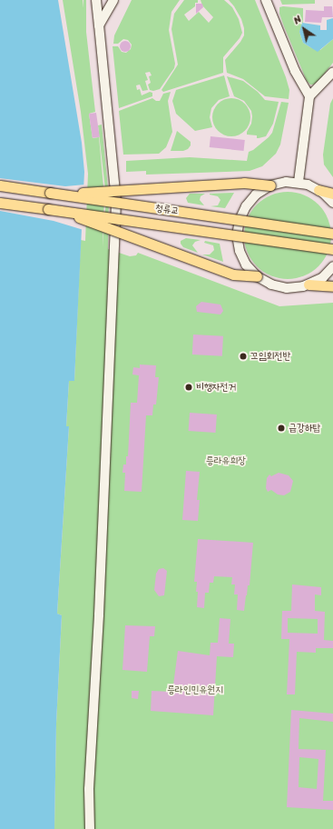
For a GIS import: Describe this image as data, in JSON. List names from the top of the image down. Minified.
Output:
{"streets":{"main road":["청류교"]},"parks":["릉라유희장","릉라인민유원지"],"places":["꼬임회전반","비행자전거","급강하탑"],"north":"top left"}
